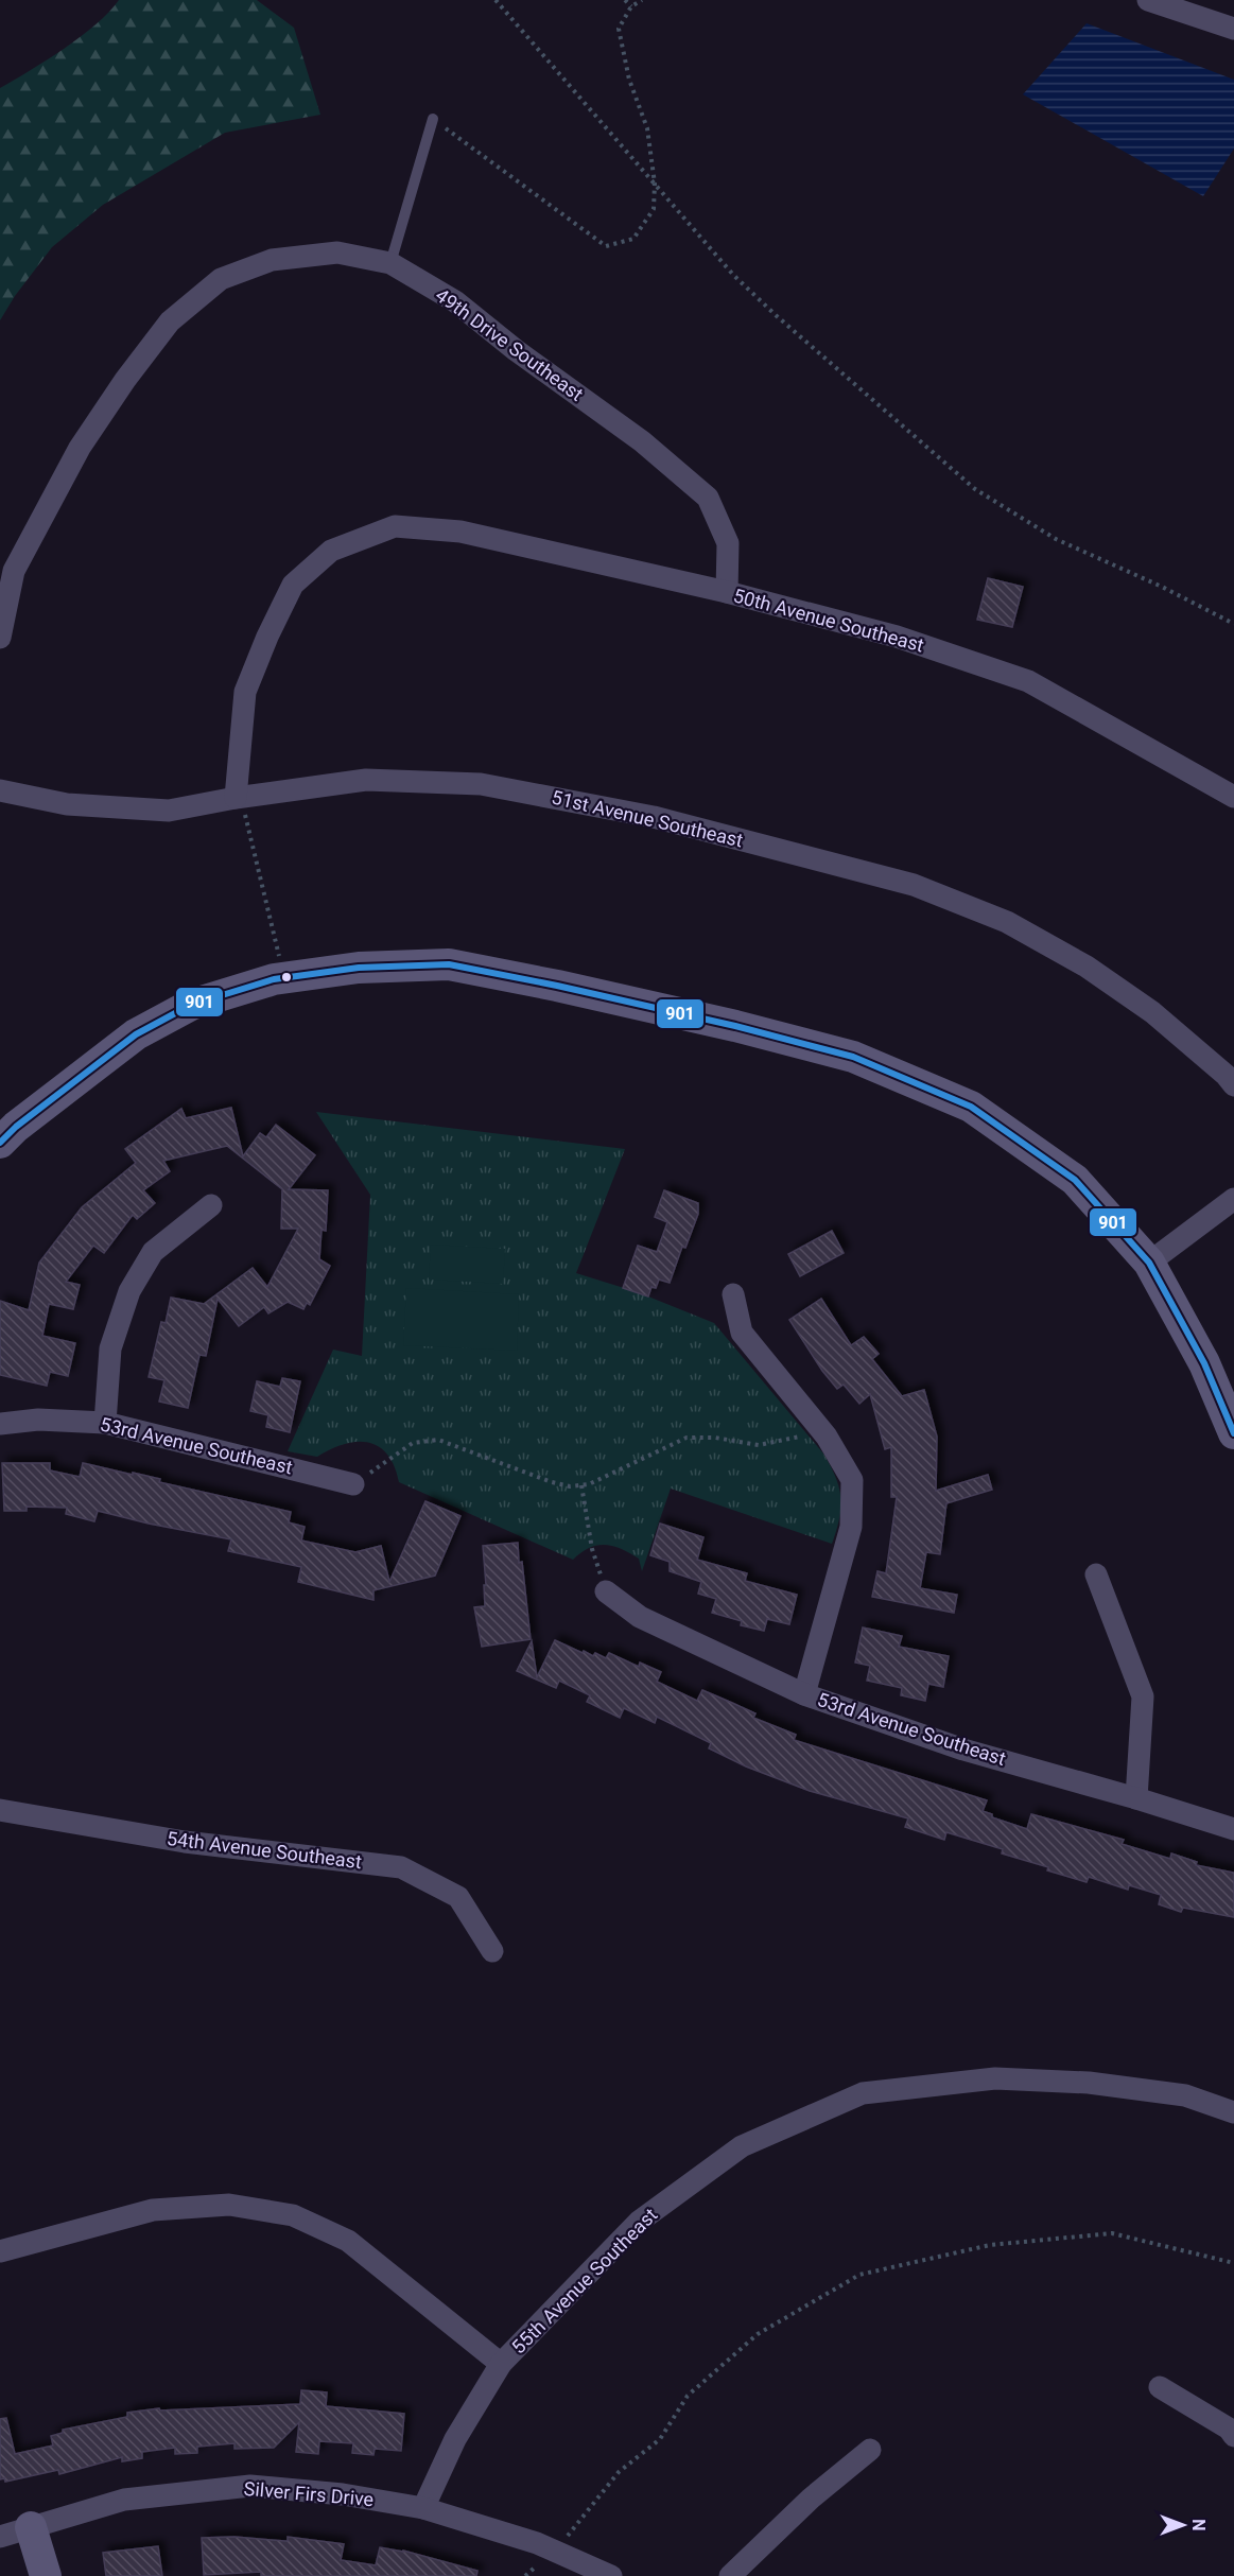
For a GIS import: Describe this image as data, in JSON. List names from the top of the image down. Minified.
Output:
{"streets":{"street":["49th Drive Southeast","50th Avenue Southeast","51st Avenue Southeast","53rd Avenue Southeast","54th Avenue Southeast","55th Avenue Southeast","Silver Firs Drive"]},"crossings":[["49th Drive Southeast","50th Avenue Southeast"],["50th Avenue Southeast","51st Avenue Southeast"],["55th Avenue Southeast","Silver Firs Drive"]],"lines":["transit line 901"],"north":"right"}
